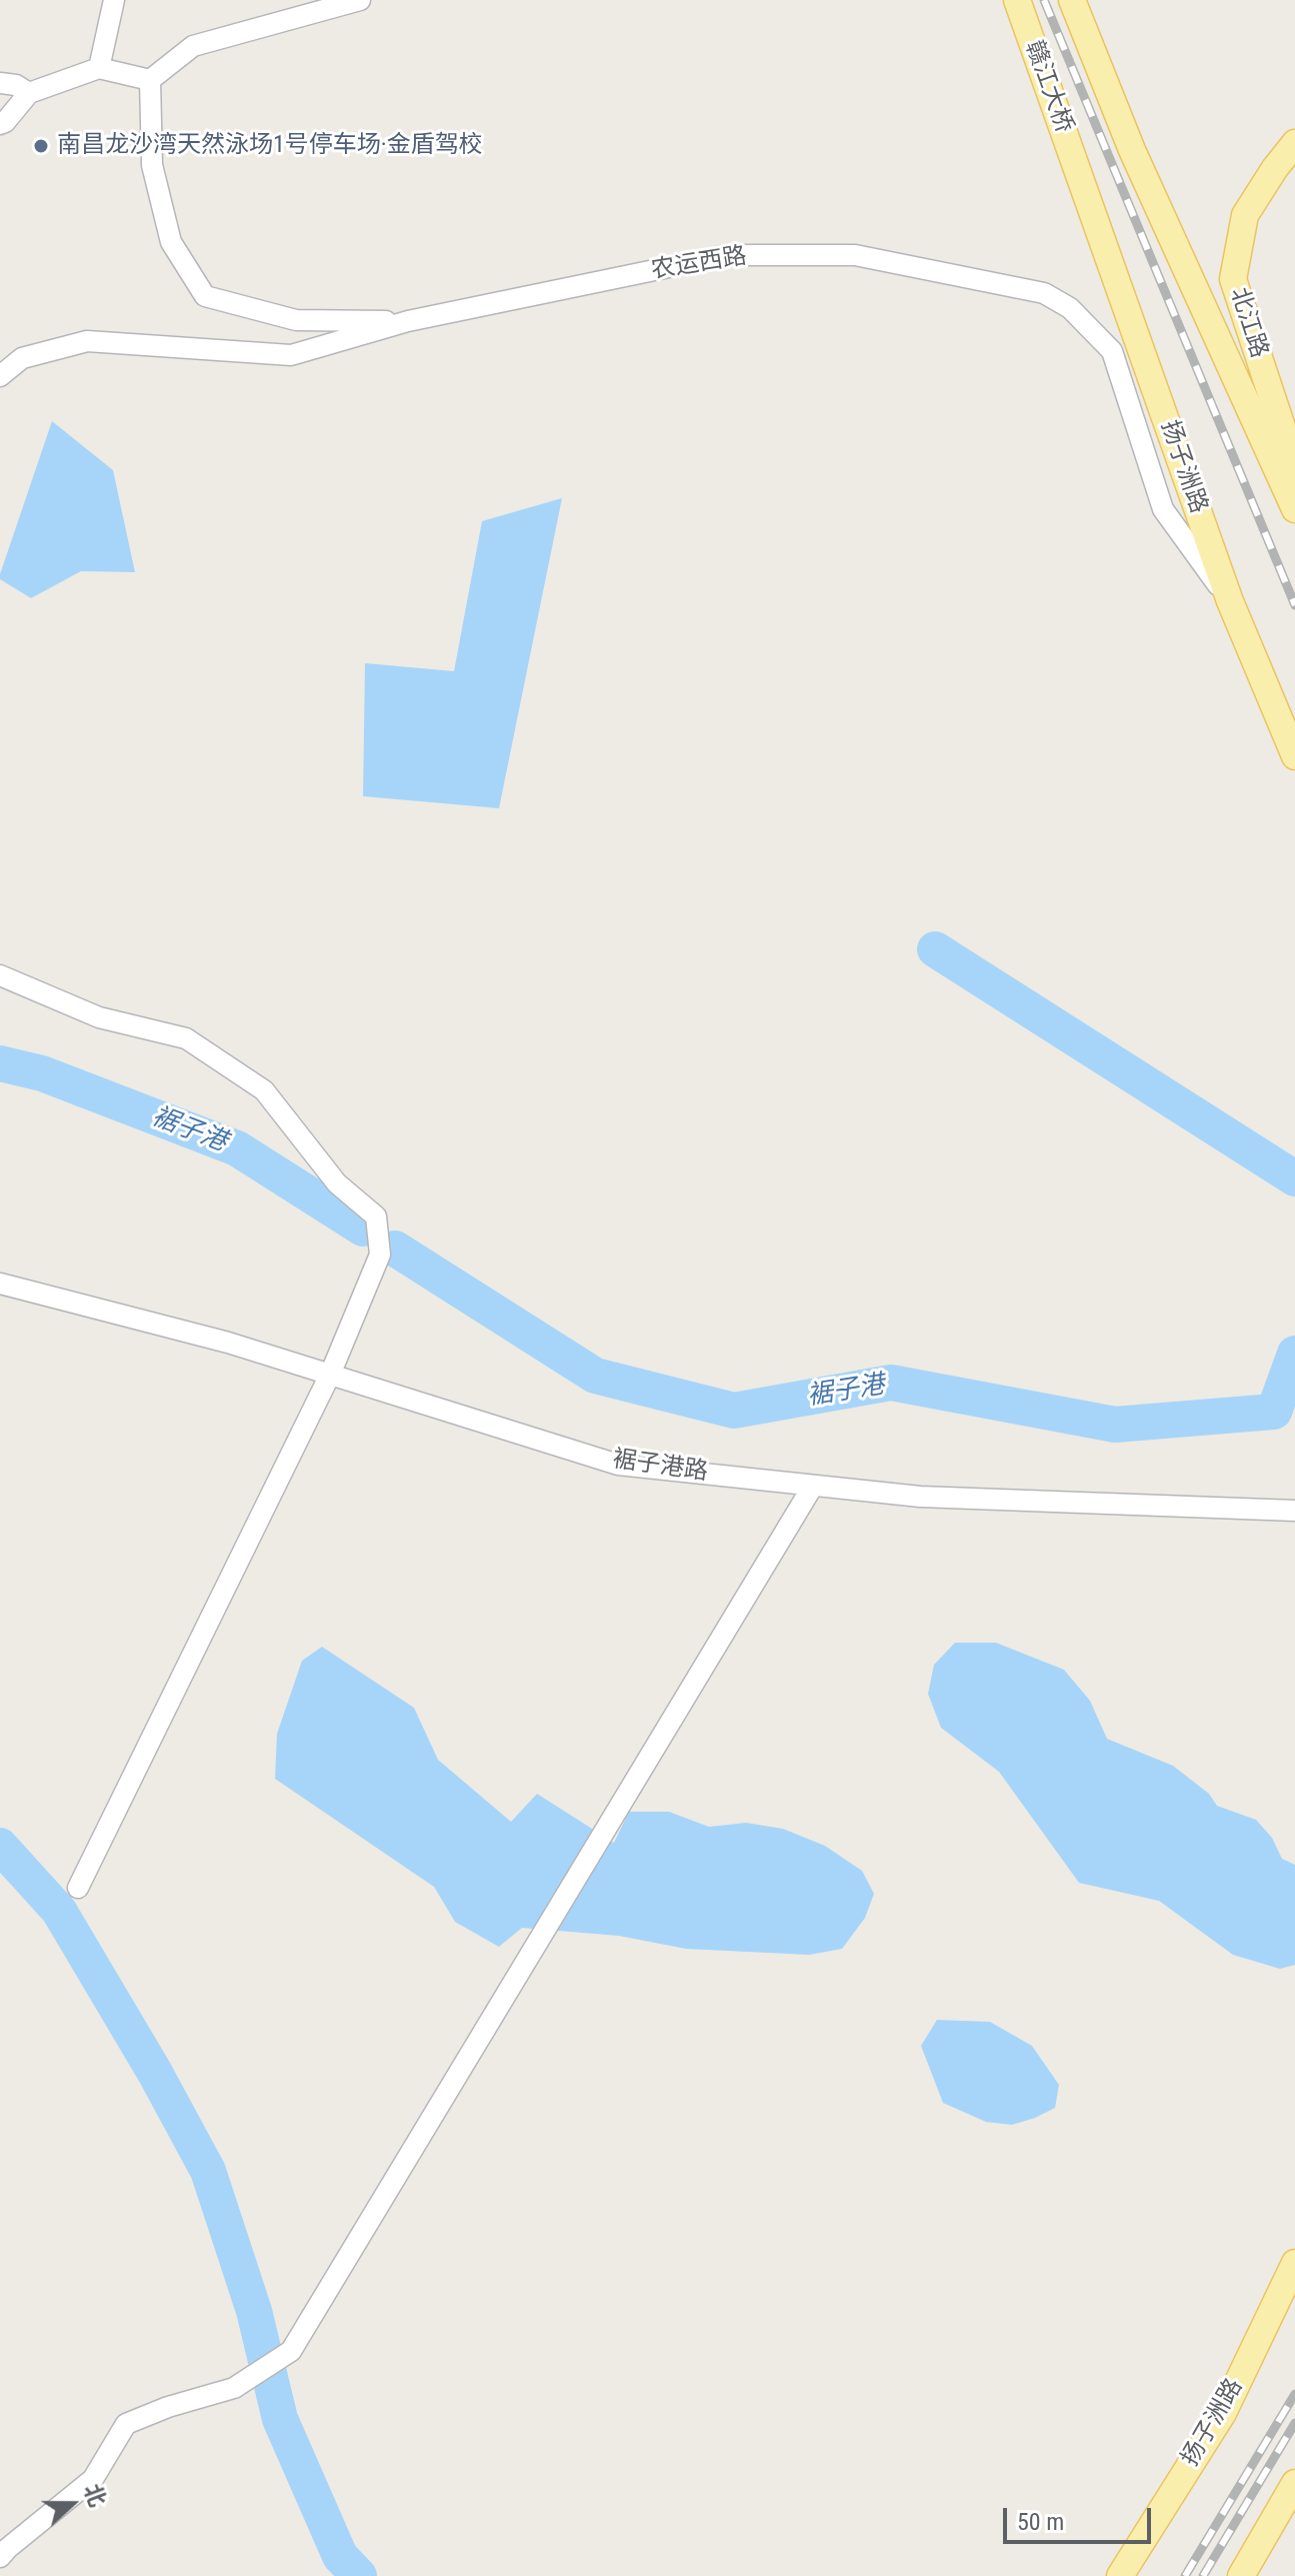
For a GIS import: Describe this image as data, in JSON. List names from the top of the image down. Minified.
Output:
{"streets":{"main road":["赣江大桥","北江路","扬子洲路"],"street":["农运西路","裾子港路"]},"crossings":[["赣江大桥","扬子洲路"],["农运西路","扬子洲路"]],"water":["裾子港"],"places":["南昌龙沙湾天然泳场1号停车场·金盾驾校"],"scale_bar":"50 m","north":"right"}
